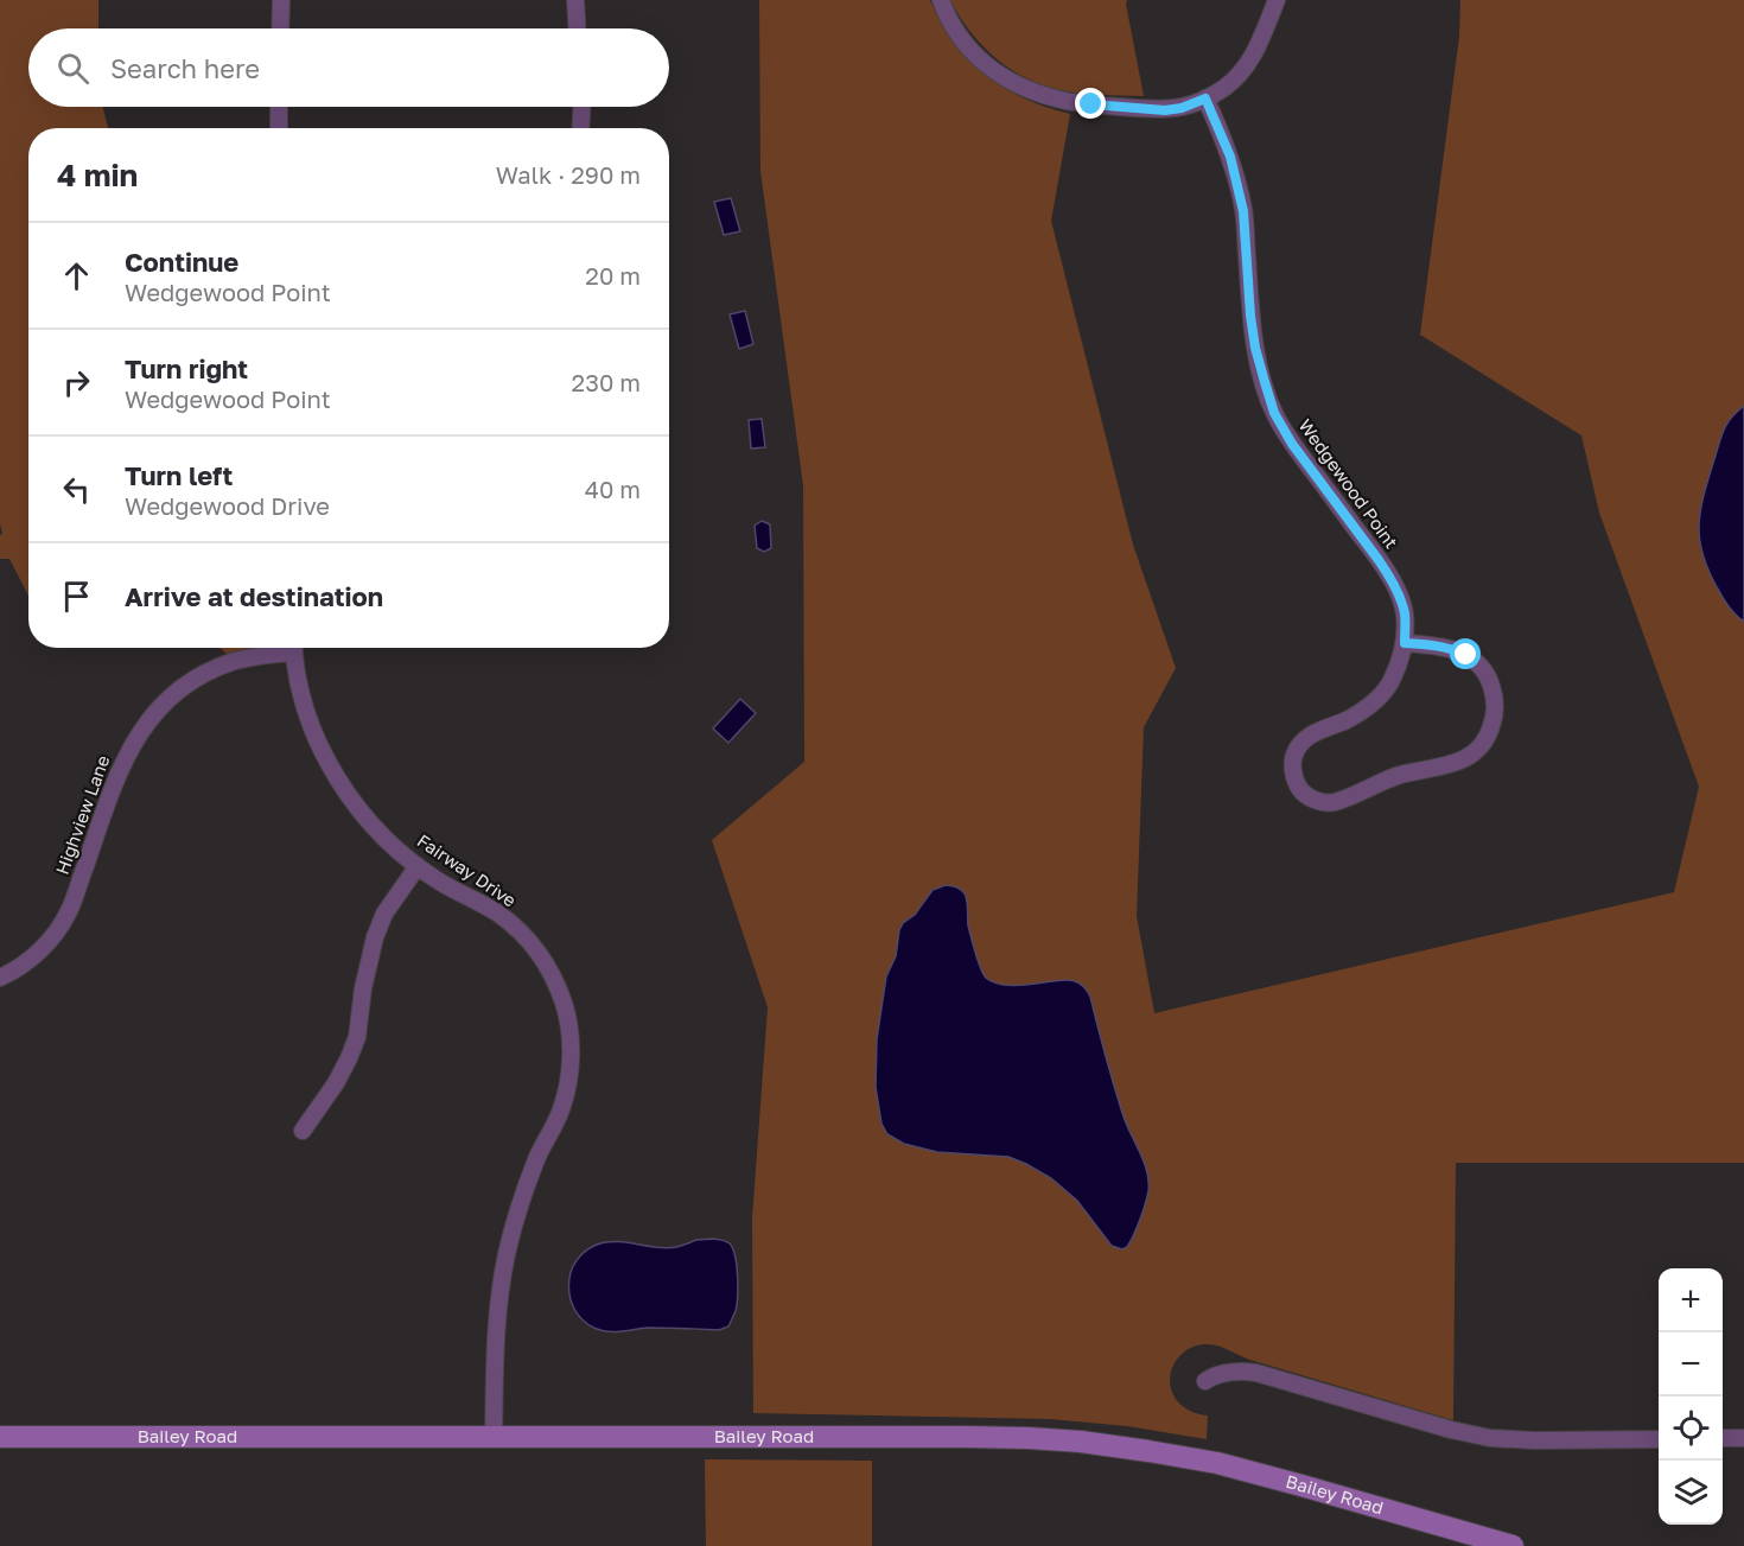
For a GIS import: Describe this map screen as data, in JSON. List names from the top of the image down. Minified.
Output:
{"streets":{"main road":["Bailey Road"],"street":["Wedgewood Point","Highview Lane","Fairway Drive"]},"crossings":[["Fairway Drive","Bailey Road"]],"page":{"search":"Search here","heading":["4 min","Walk · 290 m"],"list":[["Continue","Wedgewood Point","20 m"],["Turn right","Wedgewood Point","230 m"],["Turn left","Wedgewood Drive","40 m"],"Arrive at destination"],"map_buttons":["+","−"]}}
